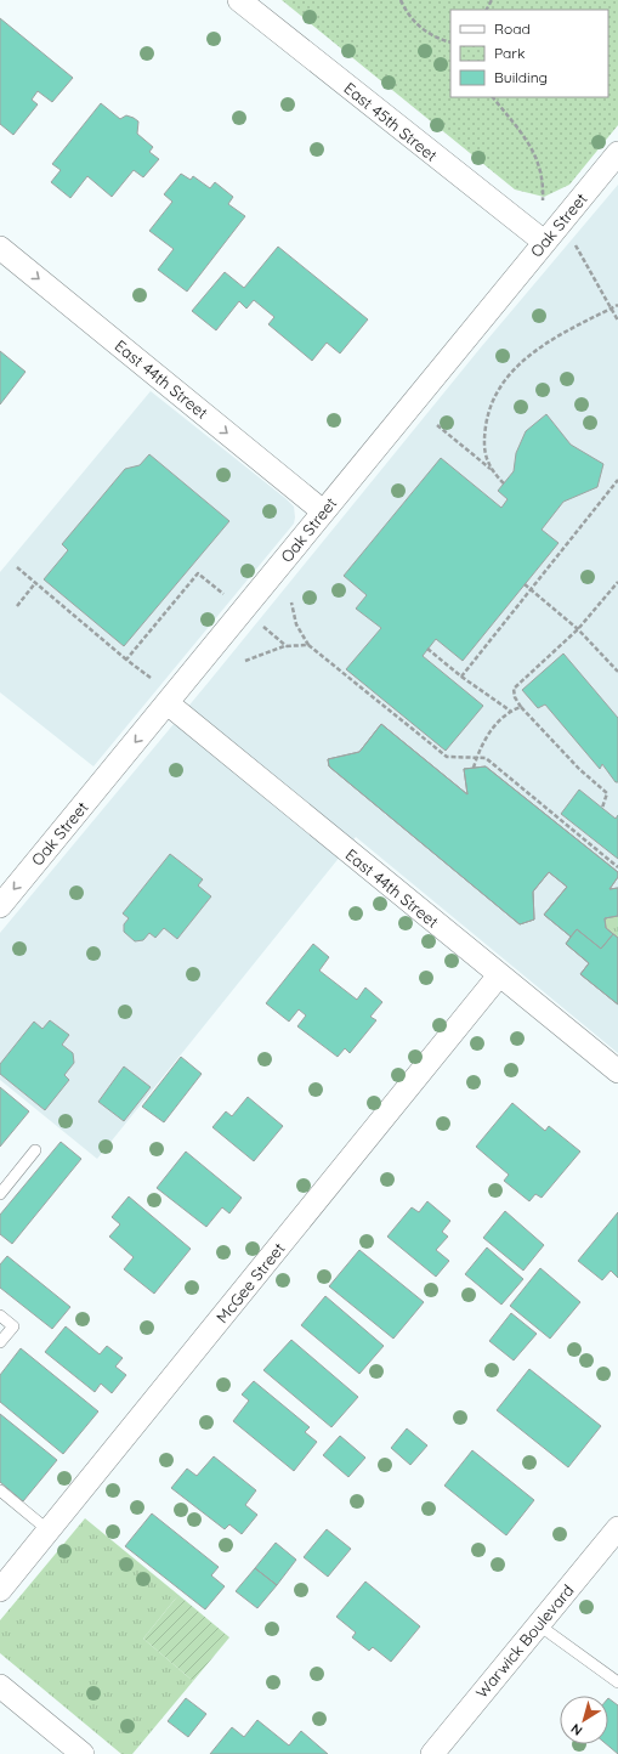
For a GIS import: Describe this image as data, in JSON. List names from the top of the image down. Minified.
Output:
{"streets":{"street":["East 45th Street","Oak Street","East 44th Street","McGee Street","Warwick Boulevard"]},"crossings":[["East 45th Street","Oak Street"],["Oak Street","East 44th Street"],["East 44th Street","McGee Street"]],"one_way":["East 44th Street"],"legend":["Road","Park","Building"],"north":"bottom left"}
